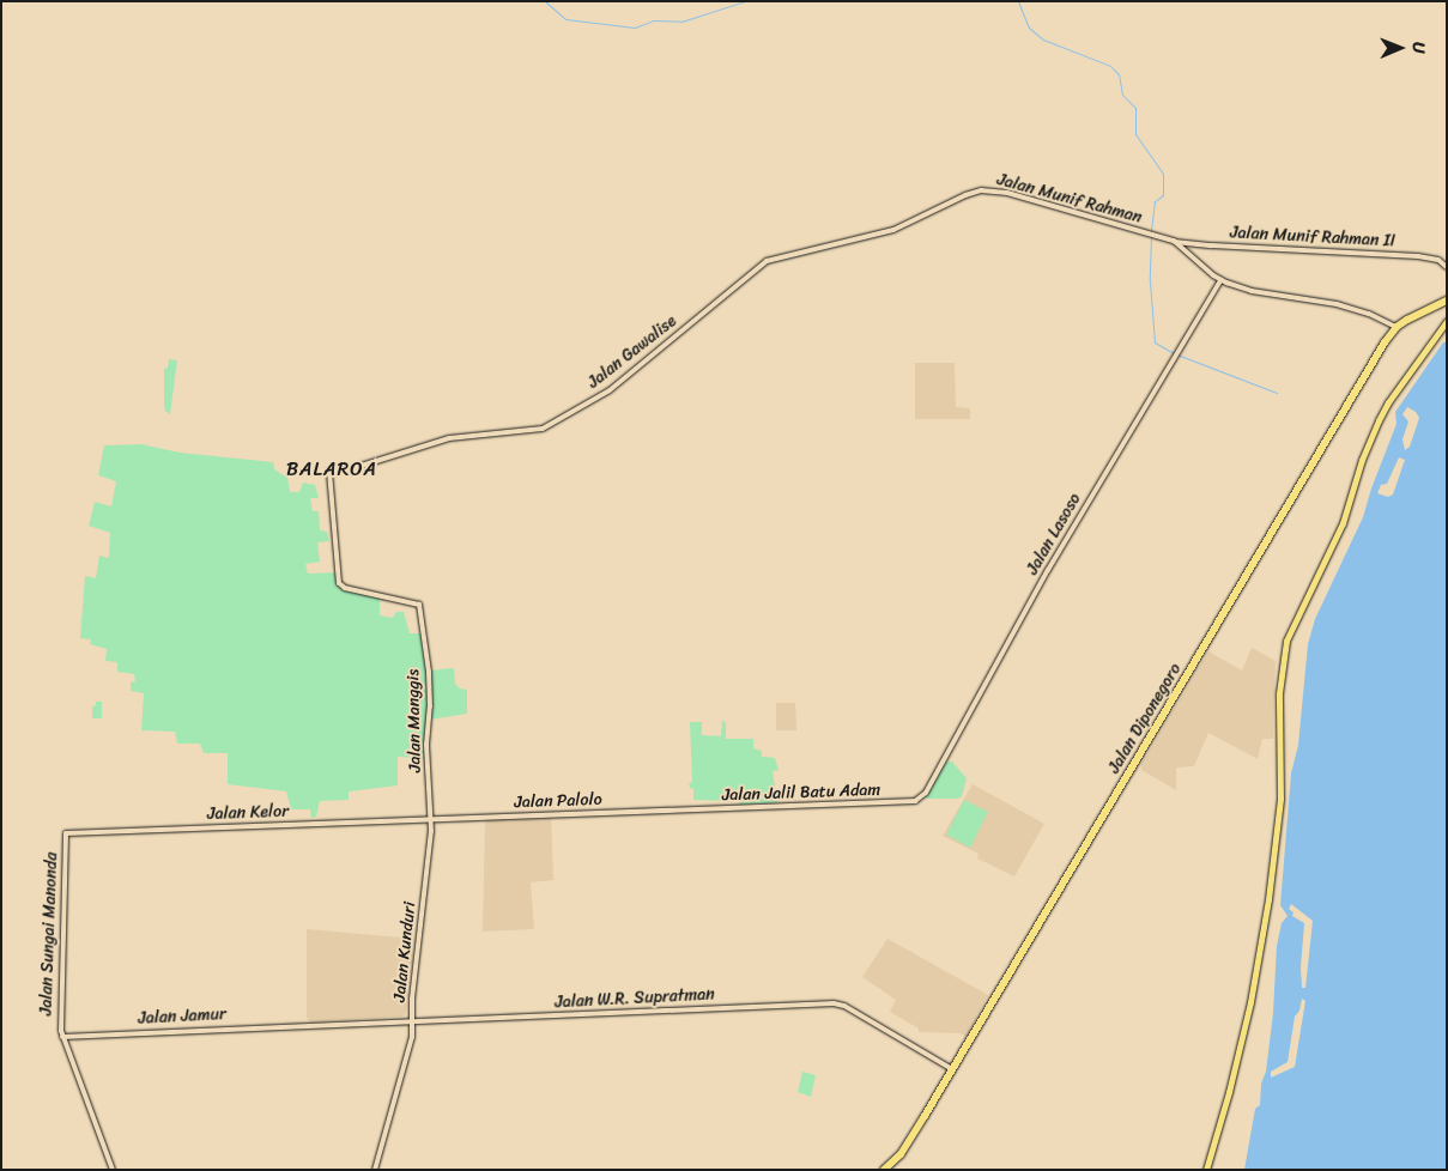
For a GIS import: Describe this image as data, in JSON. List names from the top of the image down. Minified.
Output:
{"streets":{"highway":["Jalan Diponegoro"],"street":["Jalan Munif Rahman","Jalan Munif Rahman II","Jalan Gawalise","Jalan Lasoso","Jalan Manggis","Jalan Jalil Batu Adam","Jalan Palolo","Jalan Kelor","Jalan Sungai Manonda","Jalan Kunduri","Jalan W.R. Supratman","Jalan Jamur"]},"crossings":[["Jalan Munif Rahman","Jalan Munif Rahman II"],["Jalan Munif Rahman","Jalan Gawalise"],["Jalan Gawalise","Jalan Manggis"],["Jalan Lasoso","Jalan Jalil Batu Adam"],["Jalan Diponegoro","Jalan W.R. Supratman"],["Jalan Manggis","Jalan Palolo"],["Jalan Manggis","Jalan Kelor"],["Jalan Manggis","Jalan Kunduri"],["Jalan Jalil Batu Adam","Jalan Palolo"],["Jalan Palolo","Jalan Kelor"],["Jalan Palolo","Jalan Kunduri"],["Jalan Kelor","Jalan Sungai Manonda"],["Jalan Kelor","Jalan Kunduri"],["Jalan Sungai Manonda","Jalan Jamur"],["Jalan Kunduri","Jalan W.R. Supratman"],["Jalan W.R. Supratman","Jalan Jamur"]],"districts":["BALAROA"],"north":"right"}
